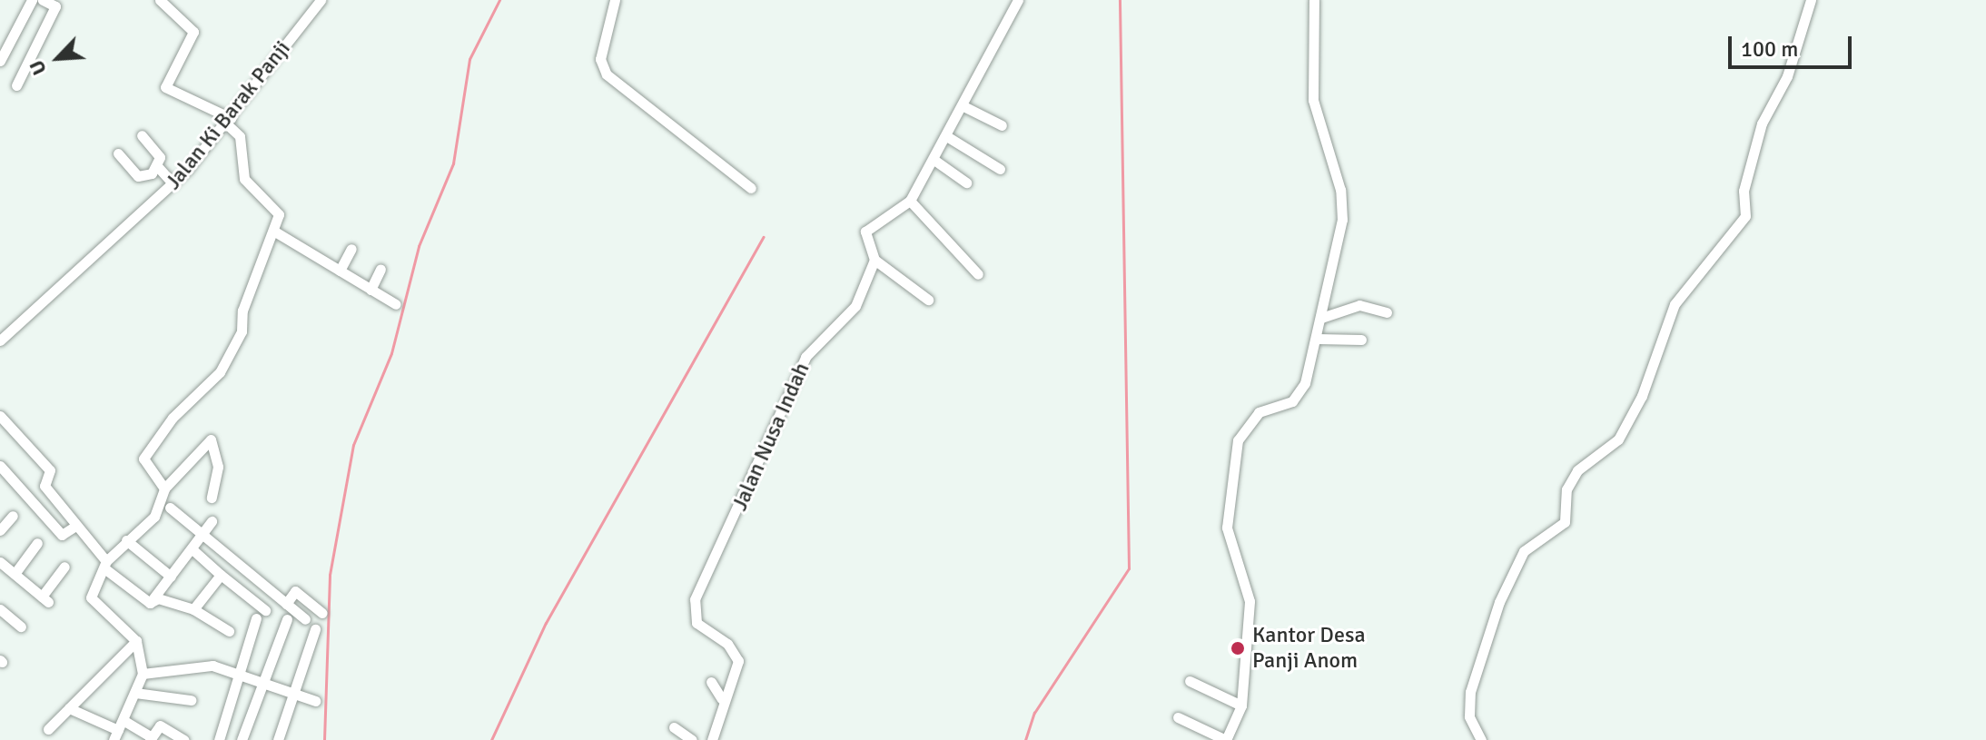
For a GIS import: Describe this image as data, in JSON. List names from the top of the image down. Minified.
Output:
{"streets":{"street":["Jalan Ki Barak Panji","Jalan Nusa Indah"]},"places":["Kantor Desa Panji Anom"],"scale_bar":"100 m","north":"bottom left"}
